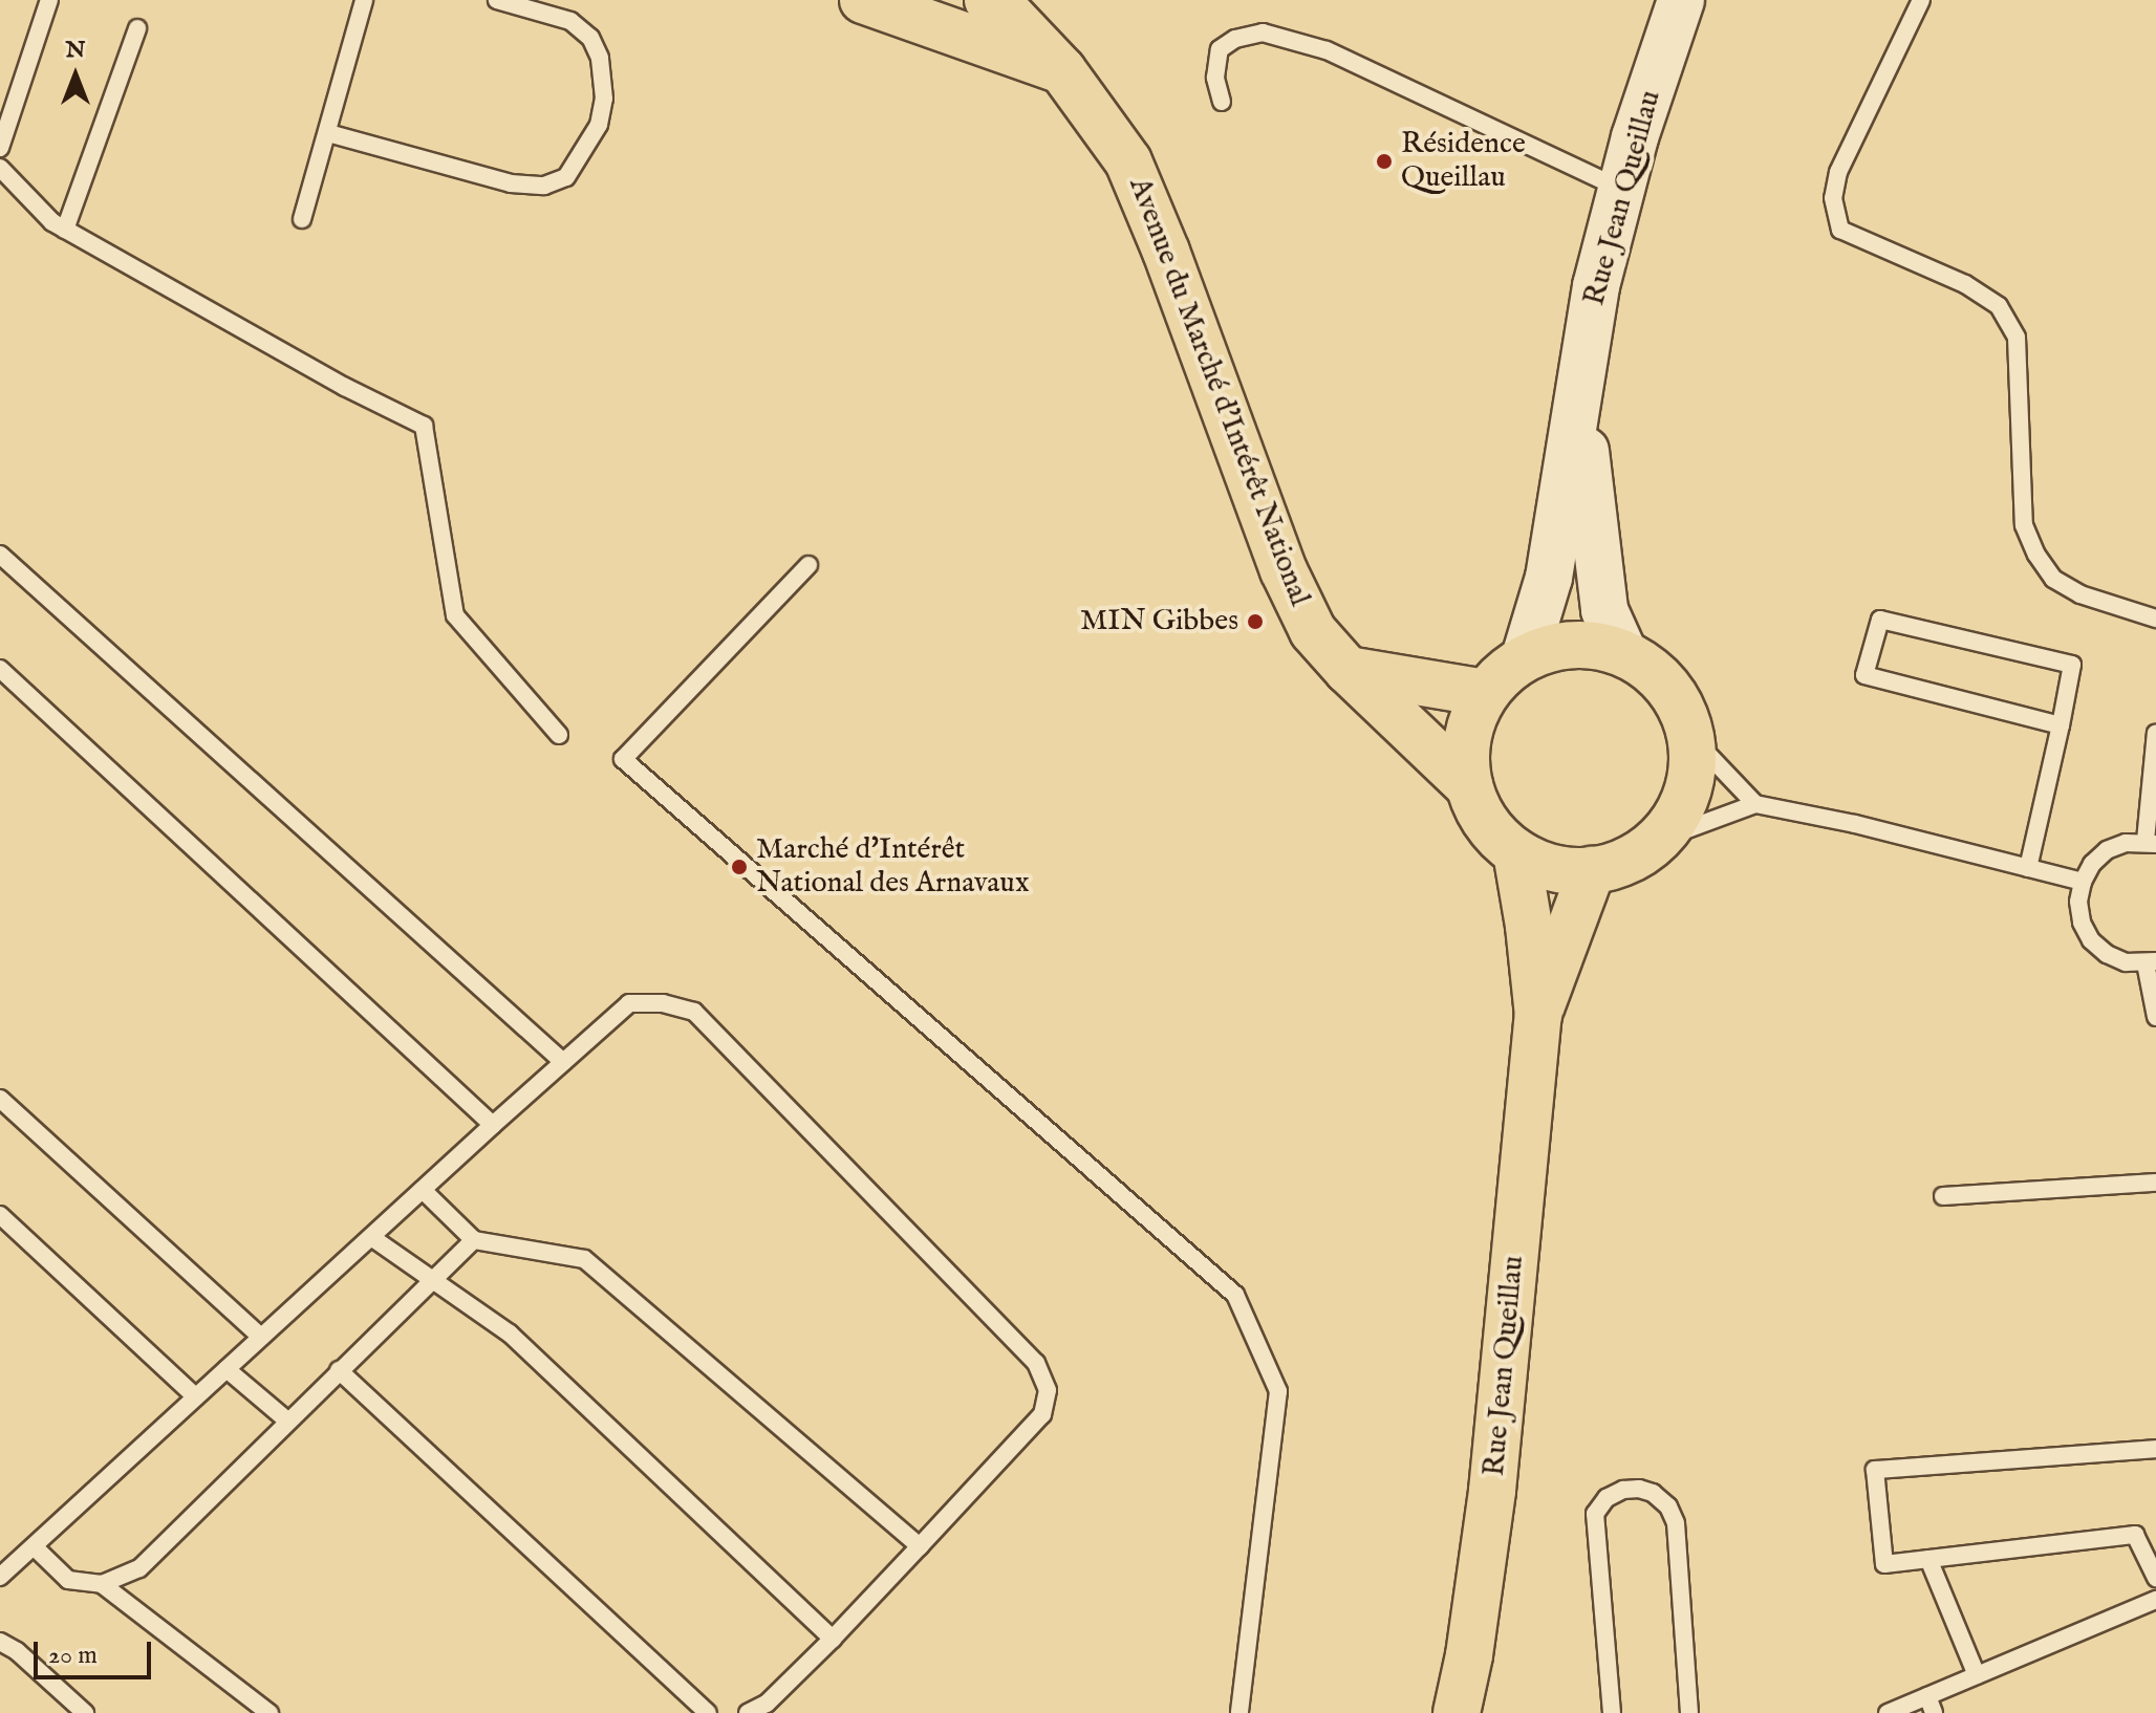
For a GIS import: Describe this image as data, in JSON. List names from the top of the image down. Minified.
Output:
{"streets":{"main road":["Rue Jean Queillau","Avenue du Marché d'Intérêt National"]},"crossings":[["Rue Jean Queillau","Avenue du Marché d'Intérêt National"]],"places":["Résidence Queillau","MIN Gibbes","Marché d'Intérêt National des Arnavaux"],"scale_bar":"20 m","north":"top"}
